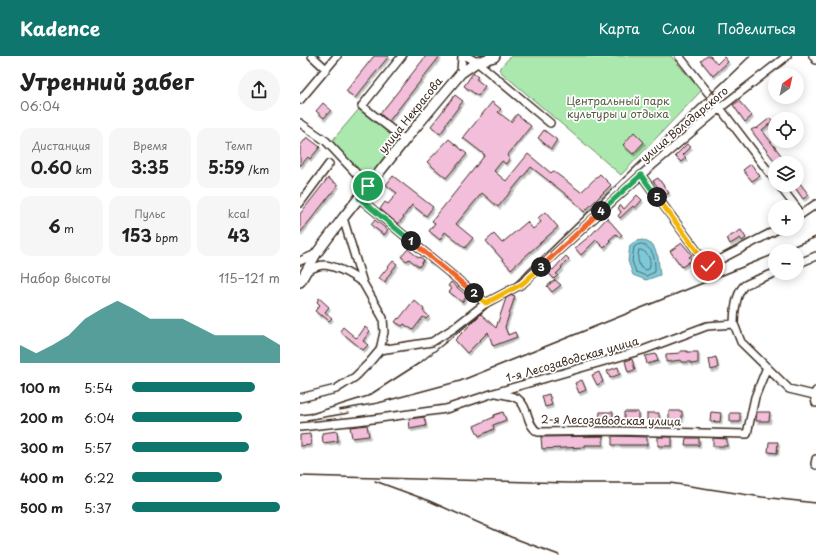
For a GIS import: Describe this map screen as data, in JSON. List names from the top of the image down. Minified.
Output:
{"streets":{"main road":["улица Некрасова"],"street":["улица Володарского","1-я Лесозаводская улица","2-я Лесозаводская улица"]},"crossings":[["1-я Лесозаводская улица","2-я Лесозаводская улица"]],"parks":["Центральный парк культуры и отдыха"],"north":"top right","page":{"header":"Kadence","nav":["Карта","Слои","Поделиться"],"heading":["Утренний забег","06:04"],"map_buttons":["+","−"],"stats":[["Дистанция","0.60 km"],["Время","3:35"],["Темп","5:59 /km"],["6 m"],["Пульс","153 bpm"],["kcal","43"]],"pins":["5","4","1","3","2"],"chart":["Набор высоты","115–121 m"],"list":[{"name":"100 m","note":"5:54"},{"name":"200 m","note":"6:04"},{"name":"300 m","note":"5:57"},{"name":"400 m","note":"6:22"},{"name":"500 m","note":"5:37"}]}}
